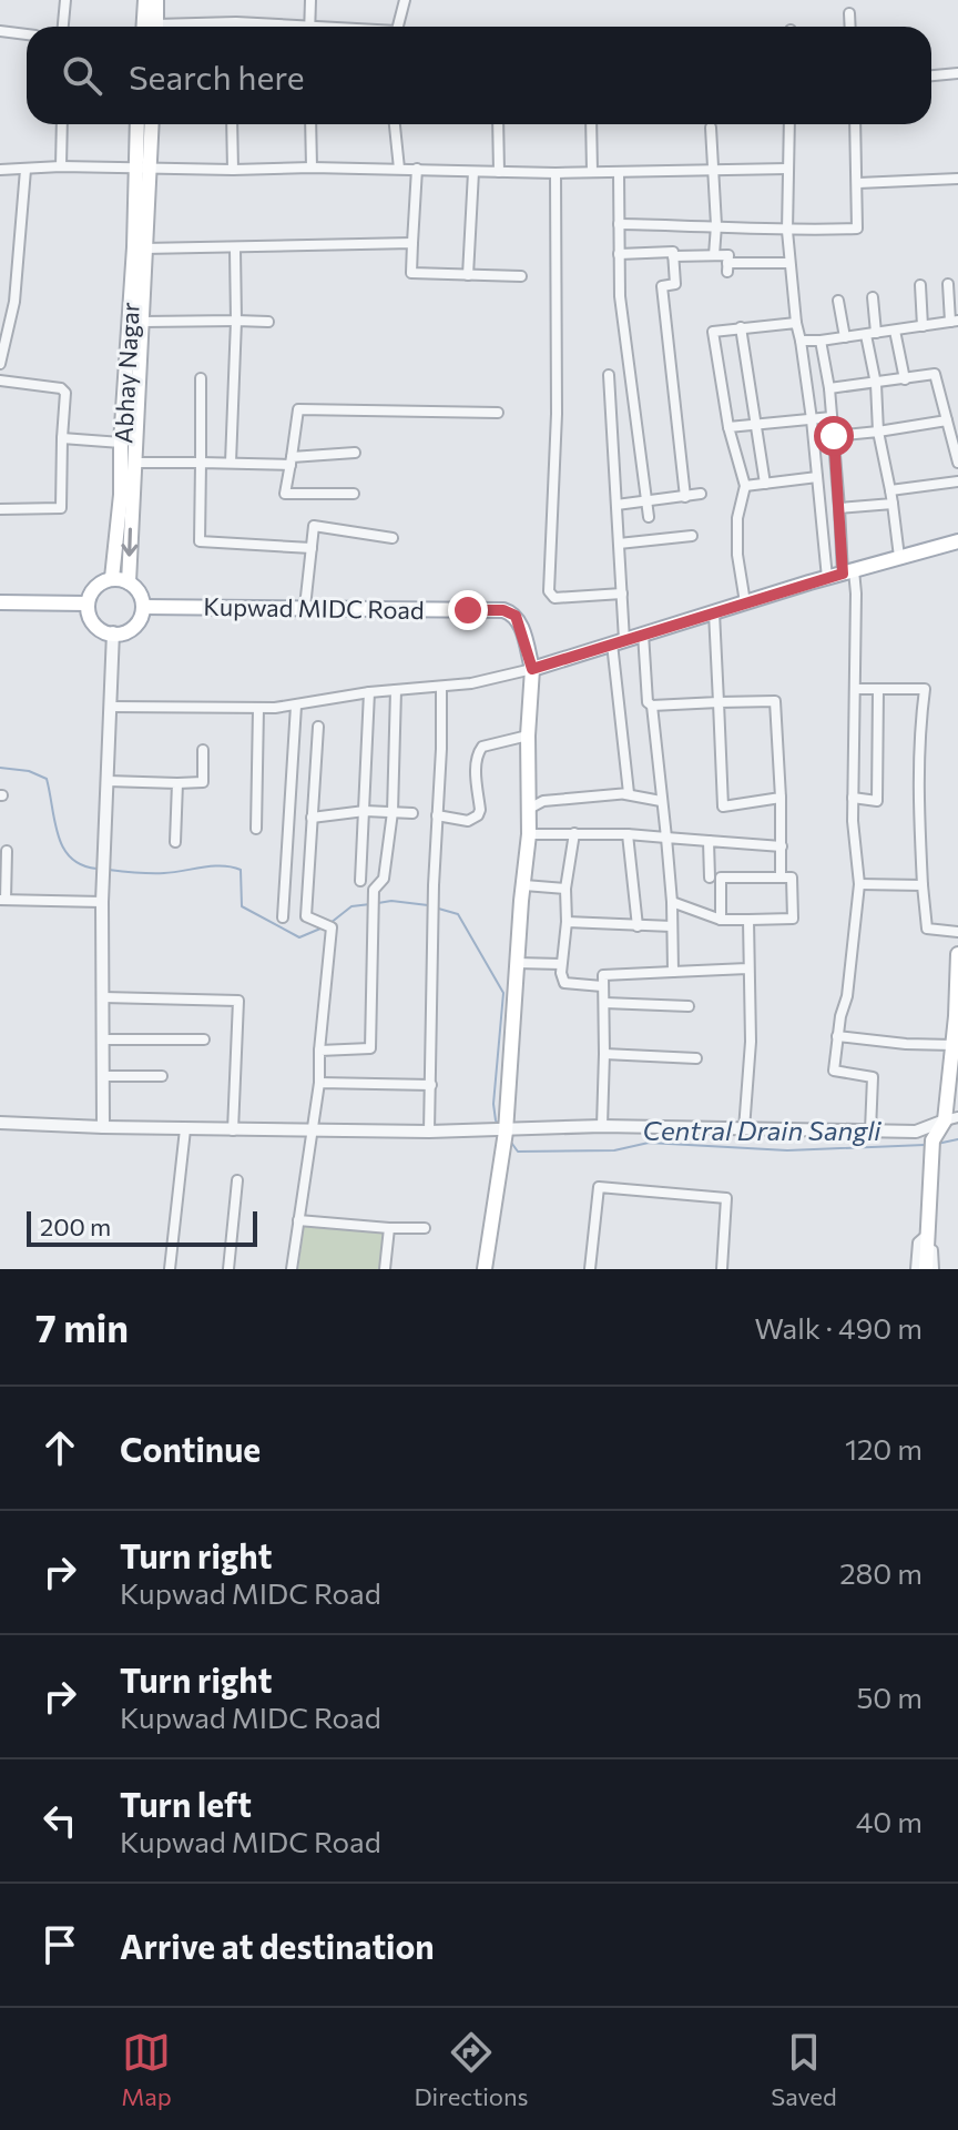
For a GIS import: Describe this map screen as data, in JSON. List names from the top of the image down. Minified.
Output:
{"streets":{"main road":["Abhay Nagar","Kupwad MIDC Road"]},"crossings":[["Abhay Nagar","Kupwad MIDC Road"]],"water":["Central Drain Sangli"],"scale_bar":"200 m","page":{"search":"Search here","scale":"200 m","heading":["7 min","Walk · 490 m"],"list":[["Continue","120 m"],["Turn right","Kupwad MIDC Road","280 m"],["Turn right","Kupwad MIDC Road","50 m"],["Turn left","Kupwad MIDC Road","40 m"],"Arrive at destination"],"nav":["Map","Directions","Saved"]}}
